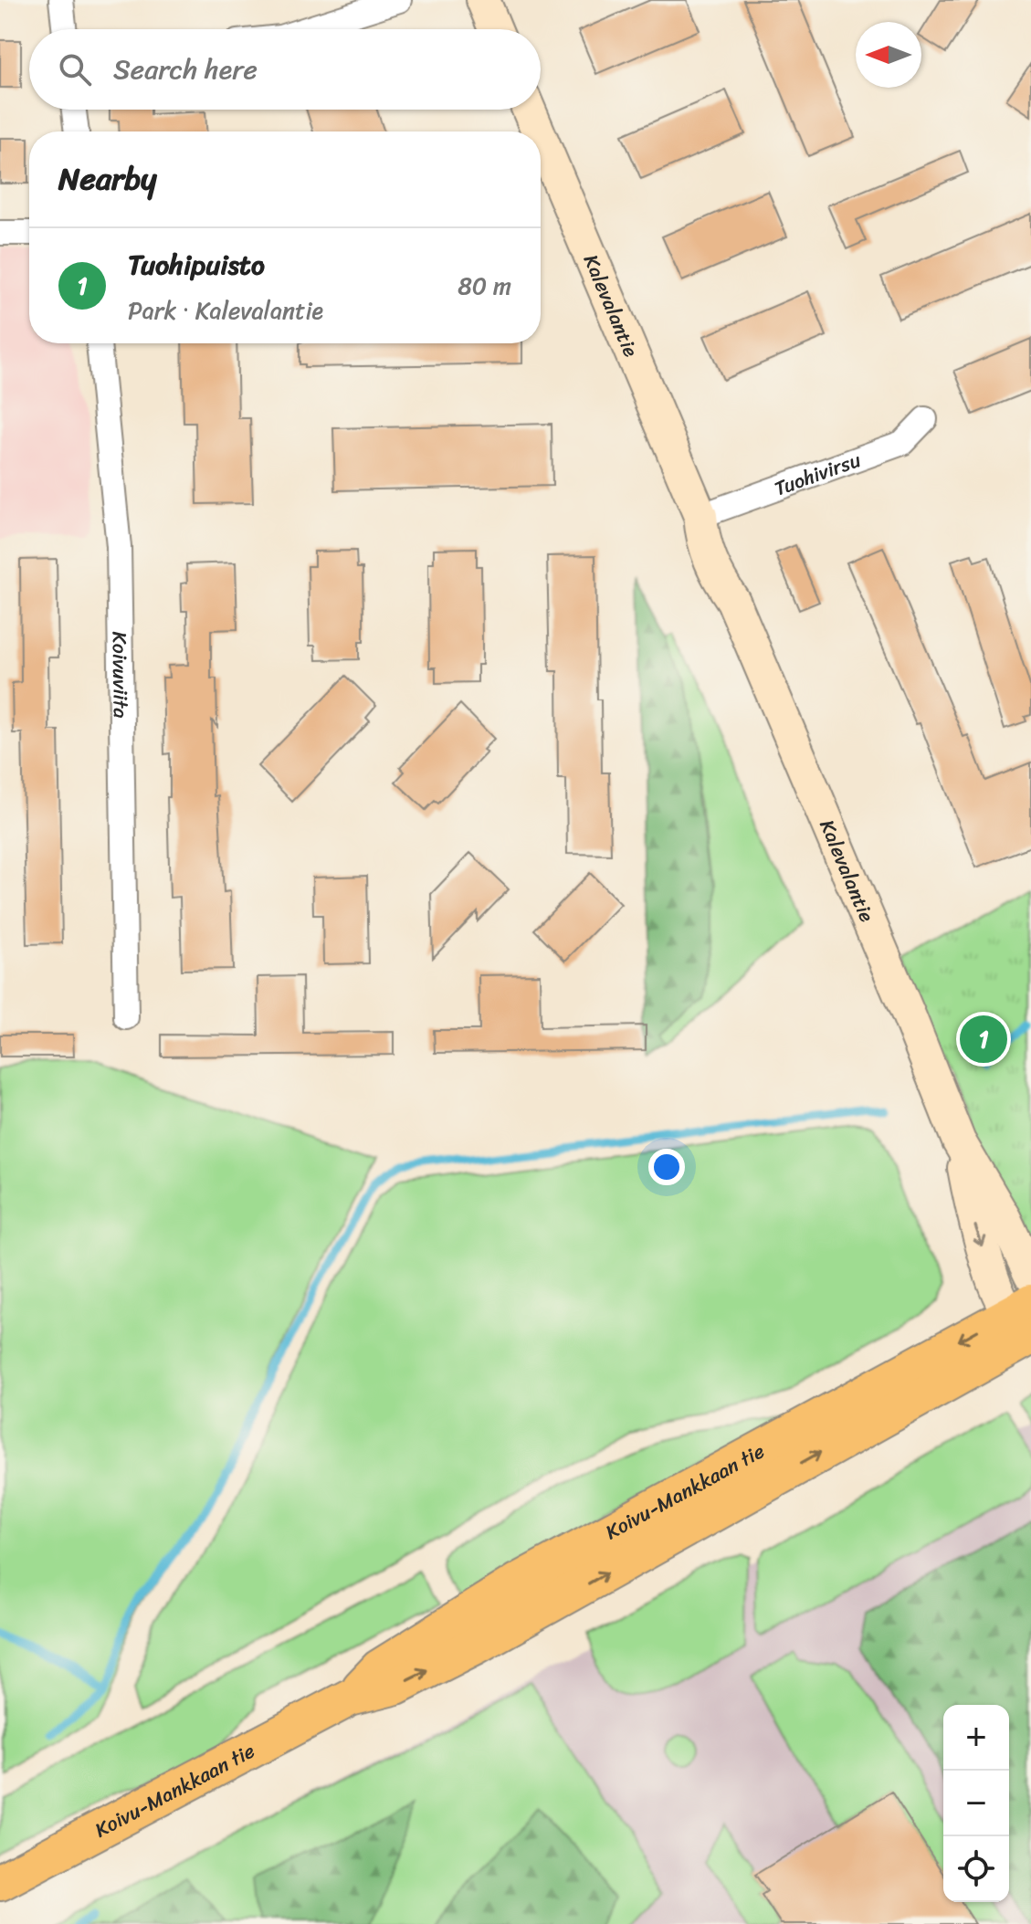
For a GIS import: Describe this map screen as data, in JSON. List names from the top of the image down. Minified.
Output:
{"streets":{"main road":["Kalevalantie","Koivu-Mankkaan tie"],"street":["Tuohivirsu","Koivuviita"]},"crossings":[["Kalevalantie","Tuohivirsu"],["Kalevalantie","Koivu-Mankkaan tie"]],"north":"left","page":{"search":"Search here","heading":"Nearby","list":[{"mark":"1","name":"Tuohipuisto","note":"Park · Kalevalantie","value":"80 m"}],"pins":"1","map_buttons":["+","−"]}}
